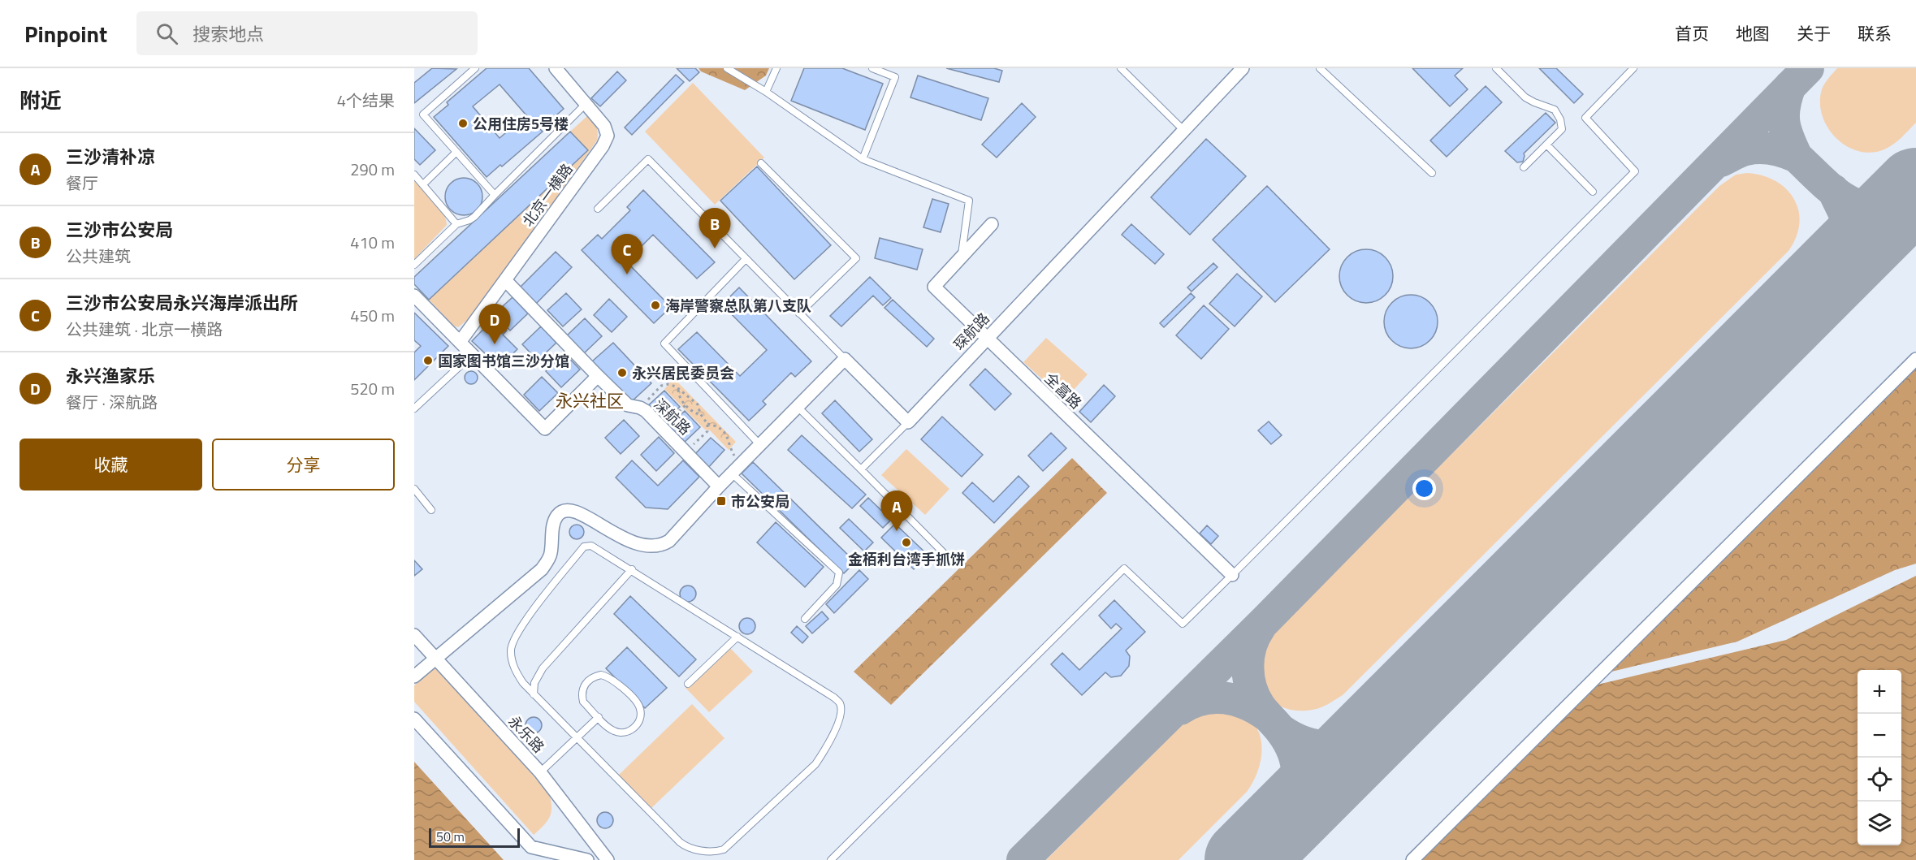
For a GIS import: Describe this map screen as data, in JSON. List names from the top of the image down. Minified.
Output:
{"streets":{"street":["北京一横路","琛航路","全富路","深航路","永乐路"]},"crossings":[["北京一横路","深航路"],["琛航路","全富路"]],"districts":["永兴社区"],"places":{"other":["公用住房5号楼","海岸警察总队第八支队","国家图书馆三沙分馆","永兴居民委员会","金栢利台湾手抓饼"],"transit":["市公安局"]},"scale_bar":"50 m","page":{"header":"Pinpoint","search":"搜索地点","nav":["首页","地图","关于","联系"],"heading":["附近","4个结果"],"list":[{"mark":"A","name":"三沙清补凉","note":"餐厅","value":"290 m"},{"mark":"B","name":"三沙市公安局","note":"公共建筑","value":"410 m"},{"mark":"C","name":"三沙市公安局永兴海岸派出所","note":"公共建筑 · 北京一横路","value":"450 m"},{"mark":"D","name":"永兴渔家乐","note":"餐厅 · 深航路","value":"520 m"}],"pins":["B","C","D","A"],"buttons":["收藏","分享"],"map_buttons":["+","−"],"scale":"50 m"}}
